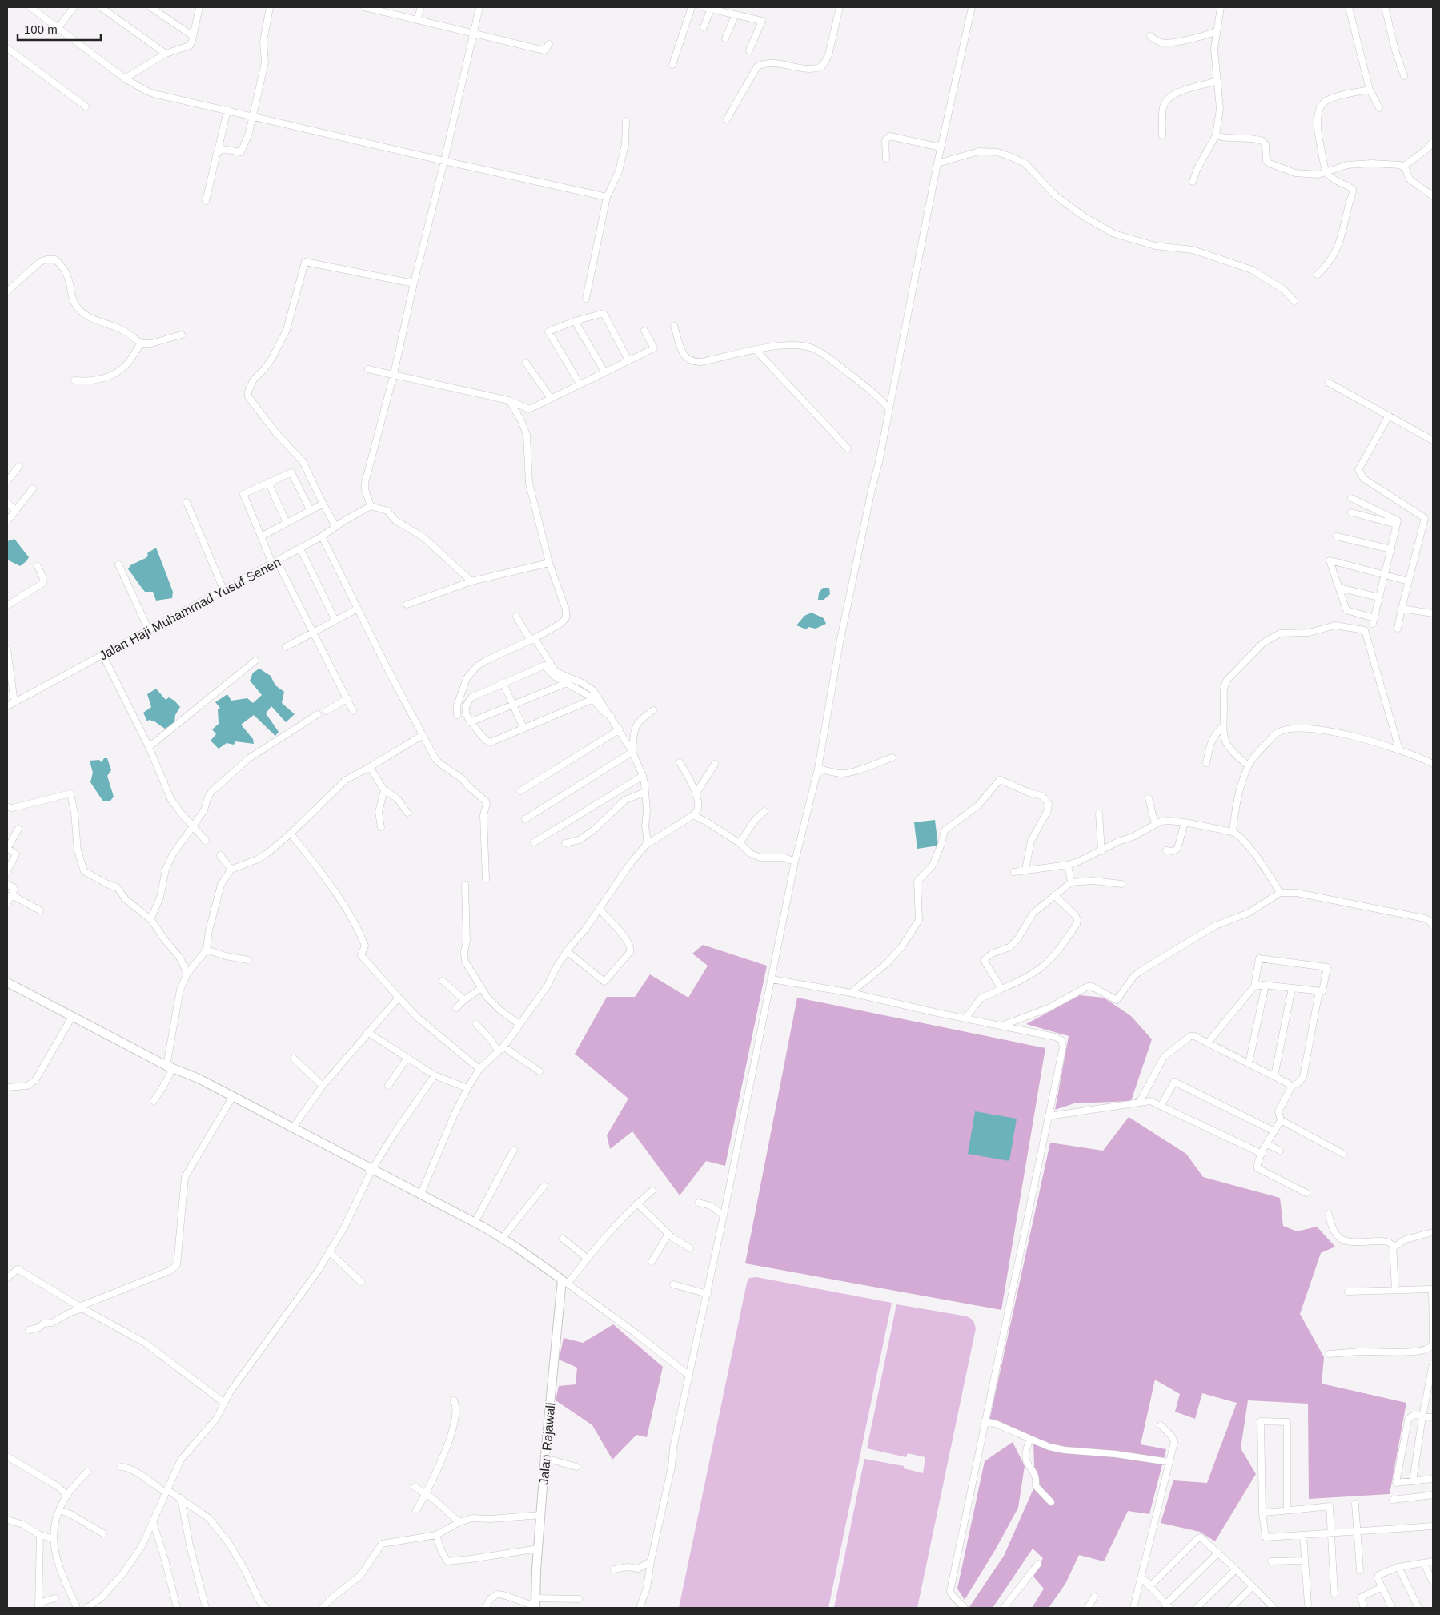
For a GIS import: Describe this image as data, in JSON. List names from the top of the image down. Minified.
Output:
{"streets":{"street":["Jalan Haji Muhammad Yusuf Senen","Jalan Rajawali"]},"scale_bar":"100 m"}
